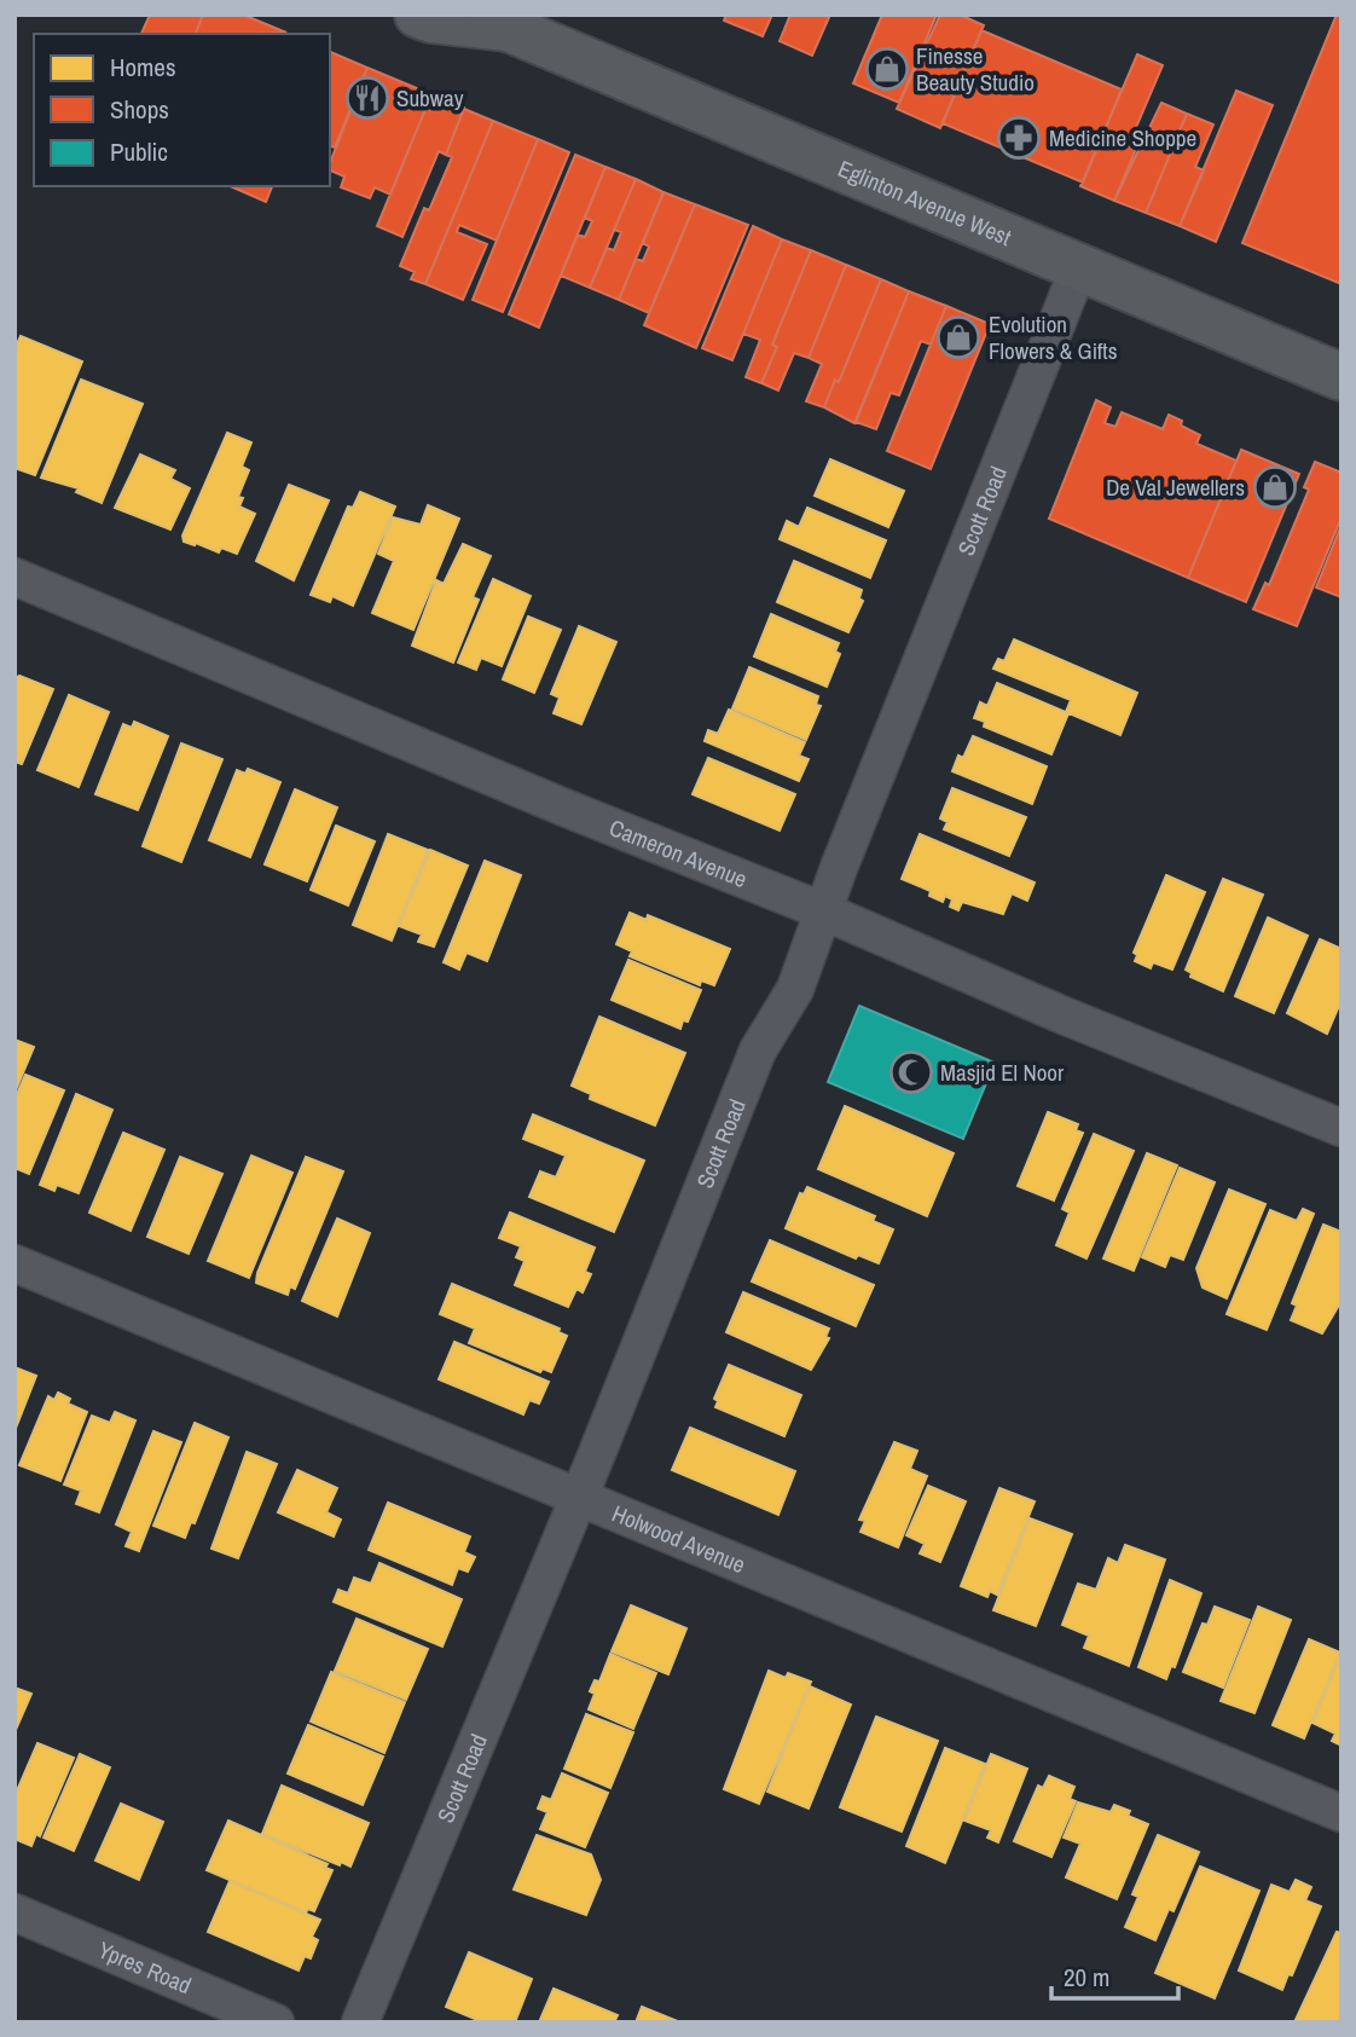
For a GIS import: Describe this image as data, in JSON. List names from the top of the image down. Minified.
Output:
{"streets":{"main road":["Eglinton Avenue West"],"street":["Scott Road","Cameron Avenue","Holwood Avenue","Ypres Road"]},"crossings":[["Eglinton Avenue West","Scott Road"],["Scott Road","Cameron Avenue"],["Scott Road","Holwood Avenue"]],"places":{"shop":["Finesse Beauty Studio","Evolution Flowers & Gifts","De Val Jewellers"],"restaurant":["Subway"],"pharmacy":["Medicine Shoppe"],"mosque":["Masjid El Noor"]},"legend":["Homes","Shops","Public"],"scale_bar":"20 m"}
